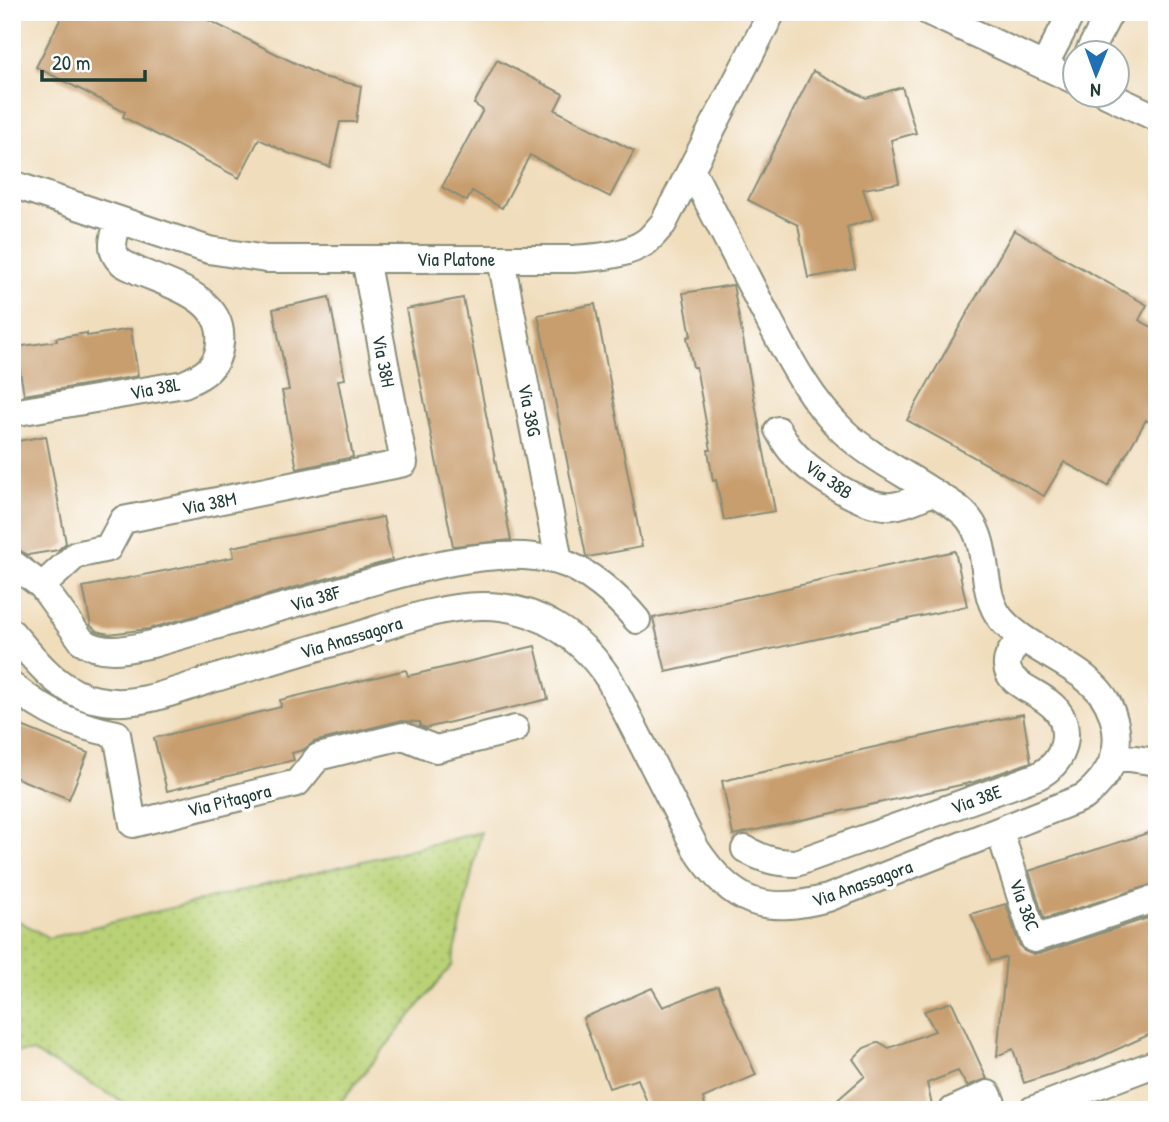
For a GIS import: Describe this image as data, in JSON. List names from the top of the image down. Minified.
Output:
{"streets":{"street":["Via Platone","Via 38H","Via 38L","Via 38G","Via 38B","Via 38M","Via 38F","Via Anassagora","Via 38E","Via Pitagora","Via 38C"]},"crossings":[["Via Platone","Via 38H"],["Via Platone","Via 38L"],["Via Platone","Via 38G"],["Via 38H","Via 38M"],["Via 38G","Via 38F"],["Via 38M","Via 38F"],["Via Anassagora","Via 38C"]],"scale_bar":"20 m","north":"bottom"}
